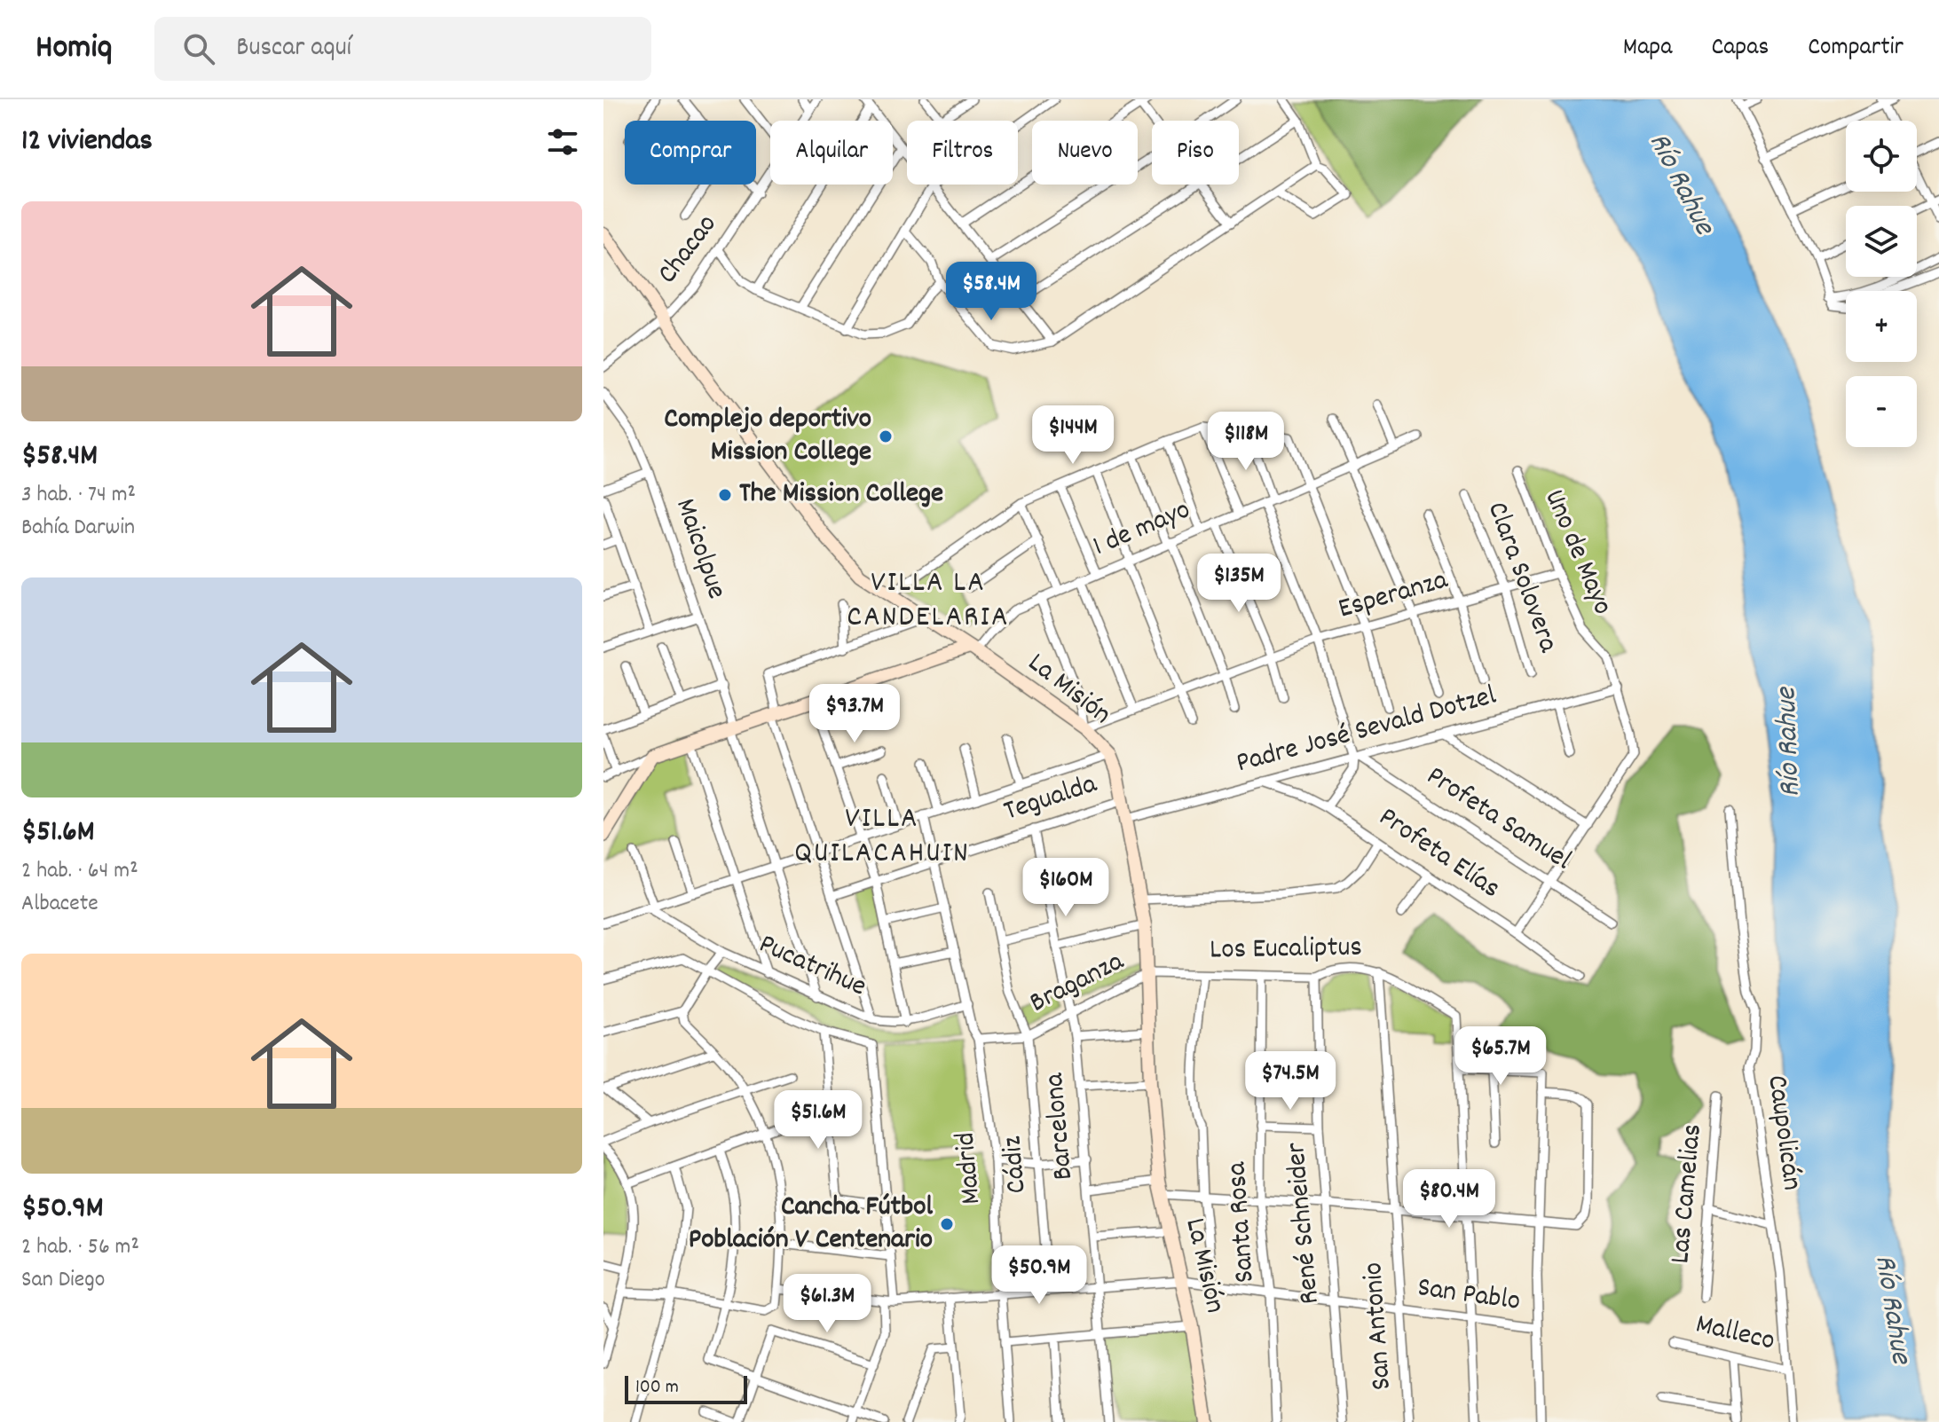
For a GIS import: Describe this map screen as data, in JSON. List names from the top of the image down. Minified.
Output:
{"streets":{"street":["Chacao","1 de mayo","Maicolpue","Uno de Mayo","Clara Solovera","Esperanza","La Misión","Padre José Sevald Dotzel","Tegualda","Profeta Samuel","Profeta Elías","Los Eucaliptus","Pucatrihue","Braganza","Barcelona","Caupolicán","Cádiz","Madrid","Las Camelias","Santa Rosa","René Schneider","San Pablo","San Antonio","Malleco"]},"crossings":[["Chacao","La Misión"],["1 de mayo","La Misión"],["Maicolpue","Pucatrihue"],["Uno de Mayo","Esperanza"],["Uno de Mayo","Padre José Sevald Dotzel"],["Uno de Mayo","Profeta Samuel"],["Uno de Mayo","Profeta Elías"],["Clara Solovera","Esperanza"],["Esperanza","La Misión"],["La Misión","Padre José Sevald Dotzel"],["La Misión","Tegualda"],["La Misión","Los Eucaliptus"],["La Misión","Braganza"],["La Misión","San Pablo"],["Padre José Sevald Dotzel","Profeta Samuel"],["Padre José Sevald Dotzel","Profeta Elías"],["Tegualda","Barcelona"],["Los Eucaliptus","Braganza"],["Los Eucaliptus","Santa Rosa"],["Los Eucaliptus","René Schneider"],["Los Eucaliptus","San Antonio"],["Braganza","Barcelona"],["Braganza","Cádiz"],["Braganza","Madrid"],["Barcelona","San Pablo"],["Caupolicán","Malleco"],["Cádiz","San Pablo"],["Madrid","San Pablo"],["Santa Rosa","San Pablo"],["René Schneider","San Pablo"],["San Pablo","San Antonio"]],"districts":["VILLA LA CANDELARIA","VILLA QUILACAHUIN"],"water":["Río Rahue"],"places":["Complejo deportivo Mission College","The Mission College","Cancha Fútbol Población V Centenario"],"scale_bar":"100 m","page":{"header":"Homiq","search":"Buscar aquí","nav":["Mapa","Capas","Compartir"],"heading":"12 viviendas","map_buttons":["+","−"],"chip":["Comprar","Alquilar","Filtros","Nuevo","Piso"],"list":[{"name":"$58.4M","note":"3 hab. · 74 m² · Bahía Darwin"},{"name":"$51.6M","note":"2 hab. · 64 m² · Albacete"},{"name":"$50.9M","note":"2 hab. · 56 m² · San Diego"}],"price":["$58.4M","$144M","$118M","$135M","$93.7M","$160M","$65.7M","$74.5M","$51.6M","$80.4M","$50.9M","$61.3M"],"scale":"100 m"}}
